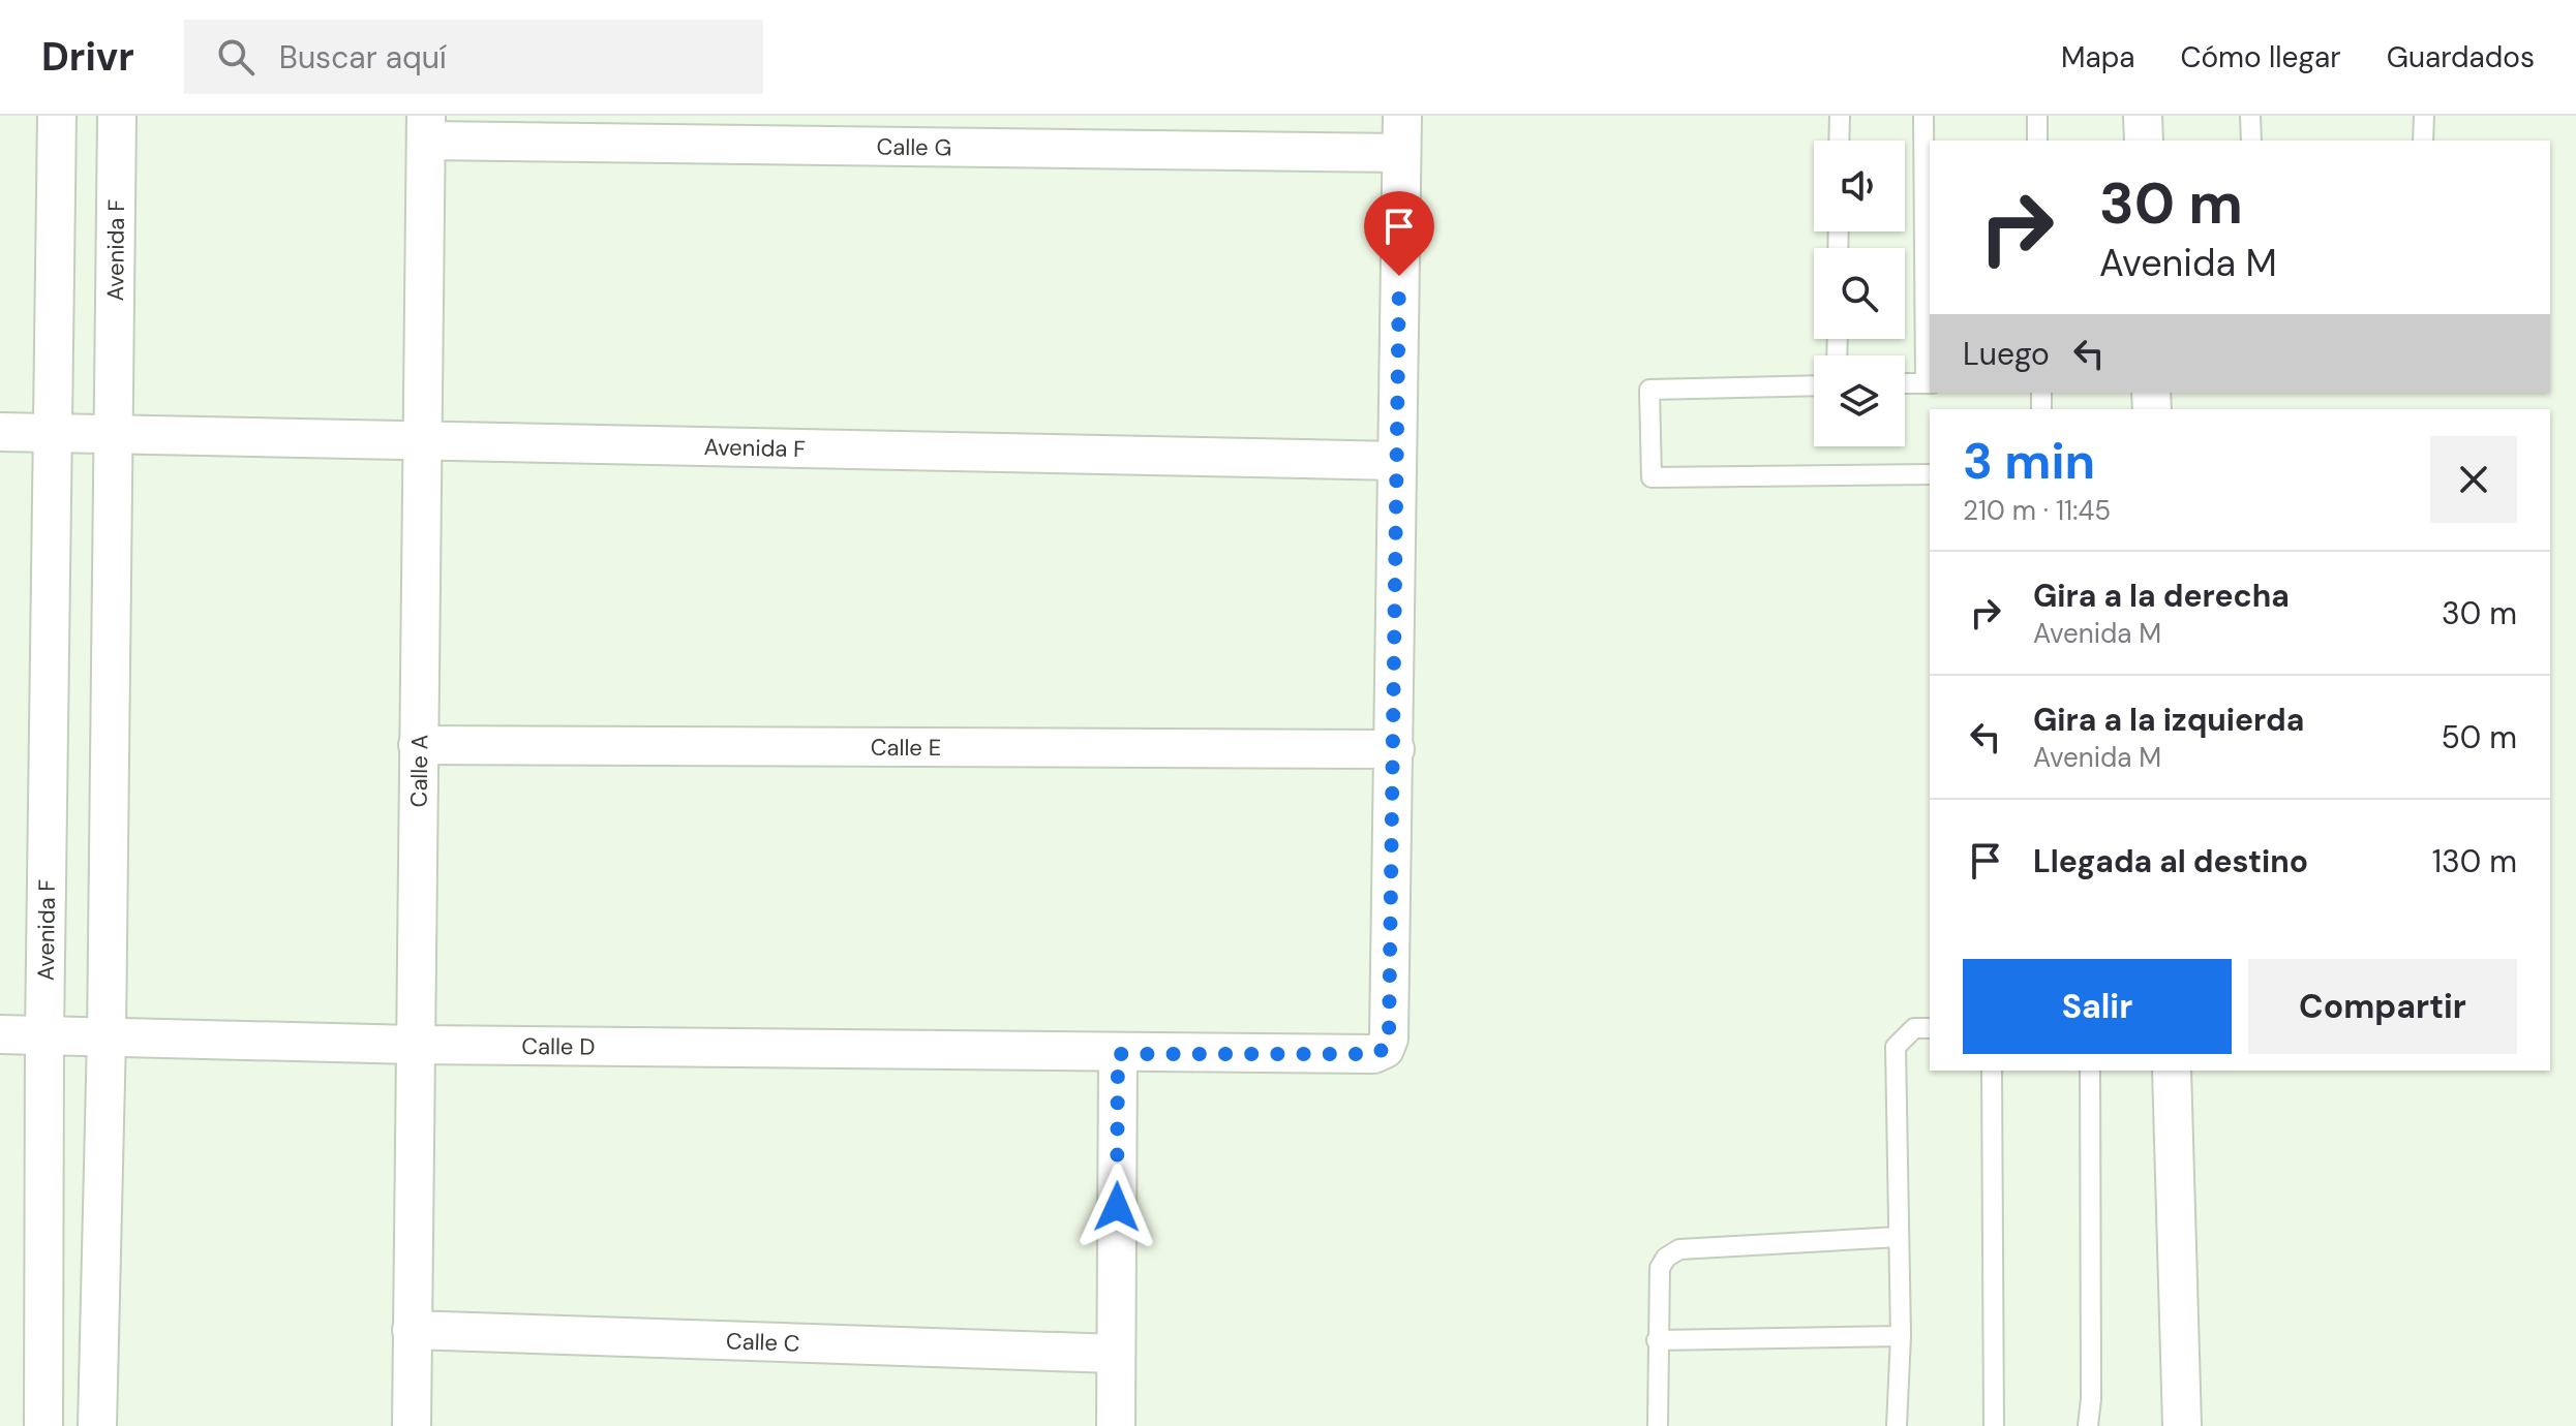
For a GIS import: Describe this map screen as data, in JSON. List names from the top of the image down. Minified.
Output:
{"streets":{"street":["Calle G","Avenida F","Calle E","Calle A","Calle D","Calle C"]},"crossings":[["Calle G","Calle A"],["Avenida F","Calle A"],["Avenida F","Calle D"],["Calle E","Calle A"],["Calle E","Calle D"],["Calle A","Calle D"],["Calle A","Calle C"]],"page":{"header":"Drivr","search":"Buscar aquí","nav":["Mapa","Cómo llegar","Guardados"],"turn":["30 m","Avenida M"],"then":"Luego","heading":["3 min","210 m · 11:45"],"list":[{"name":"Gira a la derecha","note":"Avenida M","value":"30 m"},{"name":"Gira a la izquierda","note":"Avenida M","value":"50 m"},{"name":"Llegada al destino","value":"130 m"}],"buttons":["Salir","Compartir"]}}
